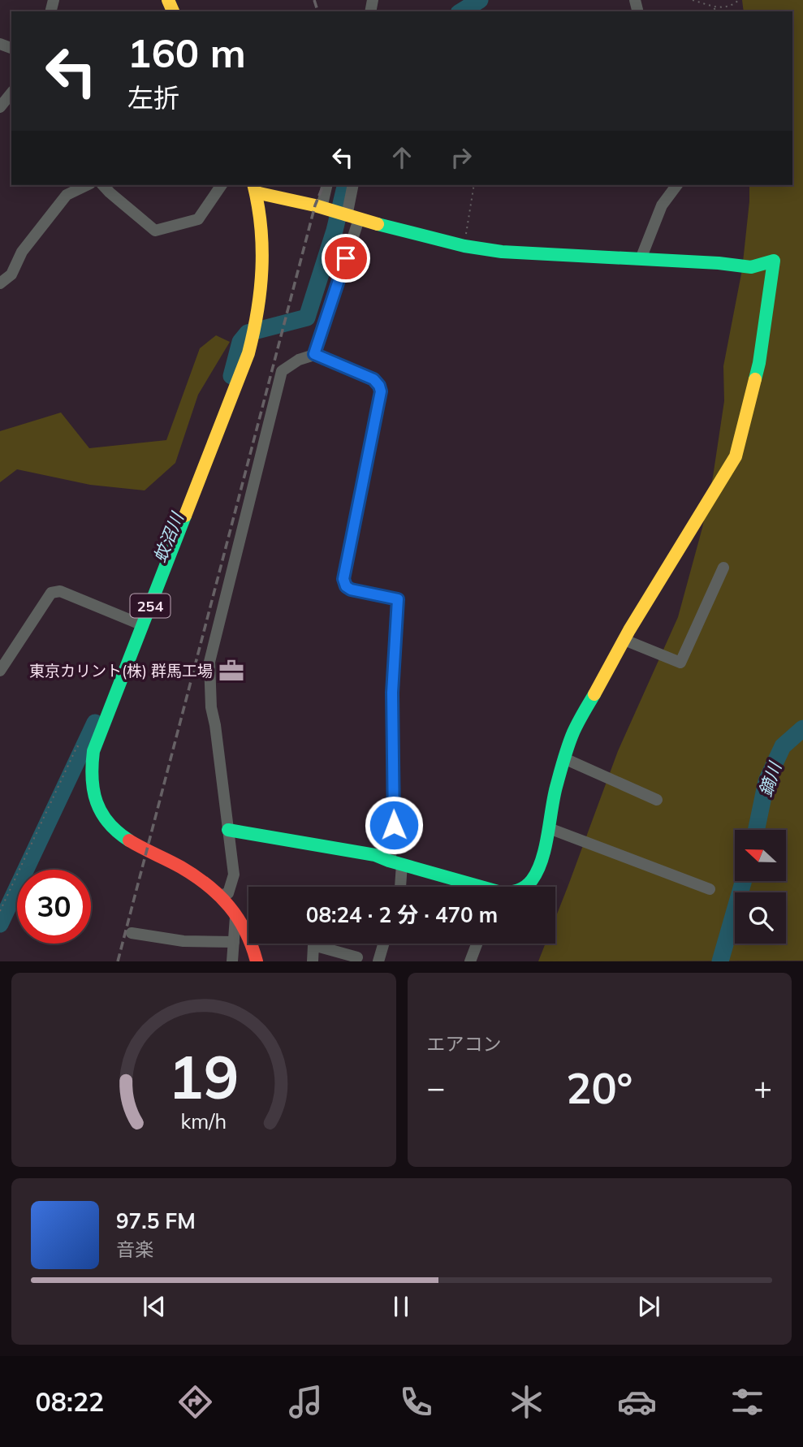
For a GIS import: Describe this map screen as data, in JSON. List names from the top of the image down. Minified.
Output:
{"streets":{"main road":["254"]},"water":["蚊沼川","鏑川"],"places":{"office":["東京カリント(株) 群馬工場"]},"north":"left","page":{"turn":["160 m","左折"],"limit":"30","trip":"08:24 · 2 分 · 470 m","tile":"エアコン","heat":["−","20°","+"],"song":["97.5 FM","音楽"],"tabs":"08:22","gauge":["19","km/h"]}}
